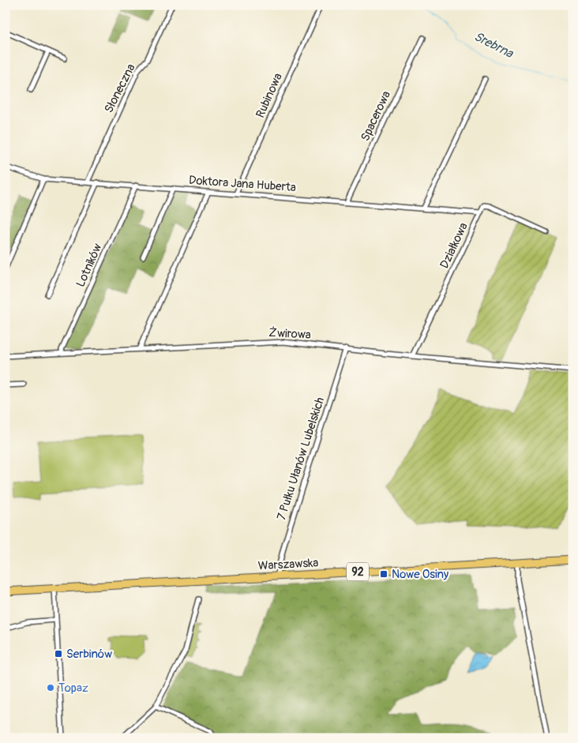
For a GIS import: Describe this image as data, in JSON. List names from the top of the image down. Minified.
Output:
{"streets":{"main road":["Warszawska","92"],"street":["Słoneczna","Rubinowa","Spacerowa","Doktora Jana Huberta","Działkowa","Lotników","Żwirowa","7 Pułku Ułanów Lubelskich"]},"crossings":[["Słoneczna","Doktora Jana Huberta"],["Rubinowa","Doktora Jana Huberta"],["Spacerowa","Doktora Jana Huberta"],["Doktora Jana Huberta","Działkowa"],["Doktora Jana Huberta","Lotników"],["Działkowa","Żwirowa"],["Lotników","Żwirowa"],["Żwirowa","7 Pułku Ułanów Lubelskich"],["7 Pułku Ułanów Lubelskich","Warszawska"]],"water":["Srebrna"],"places":{"transit":["Nowe Osiny","Serbinów"],"other":["Topaz"]}}
